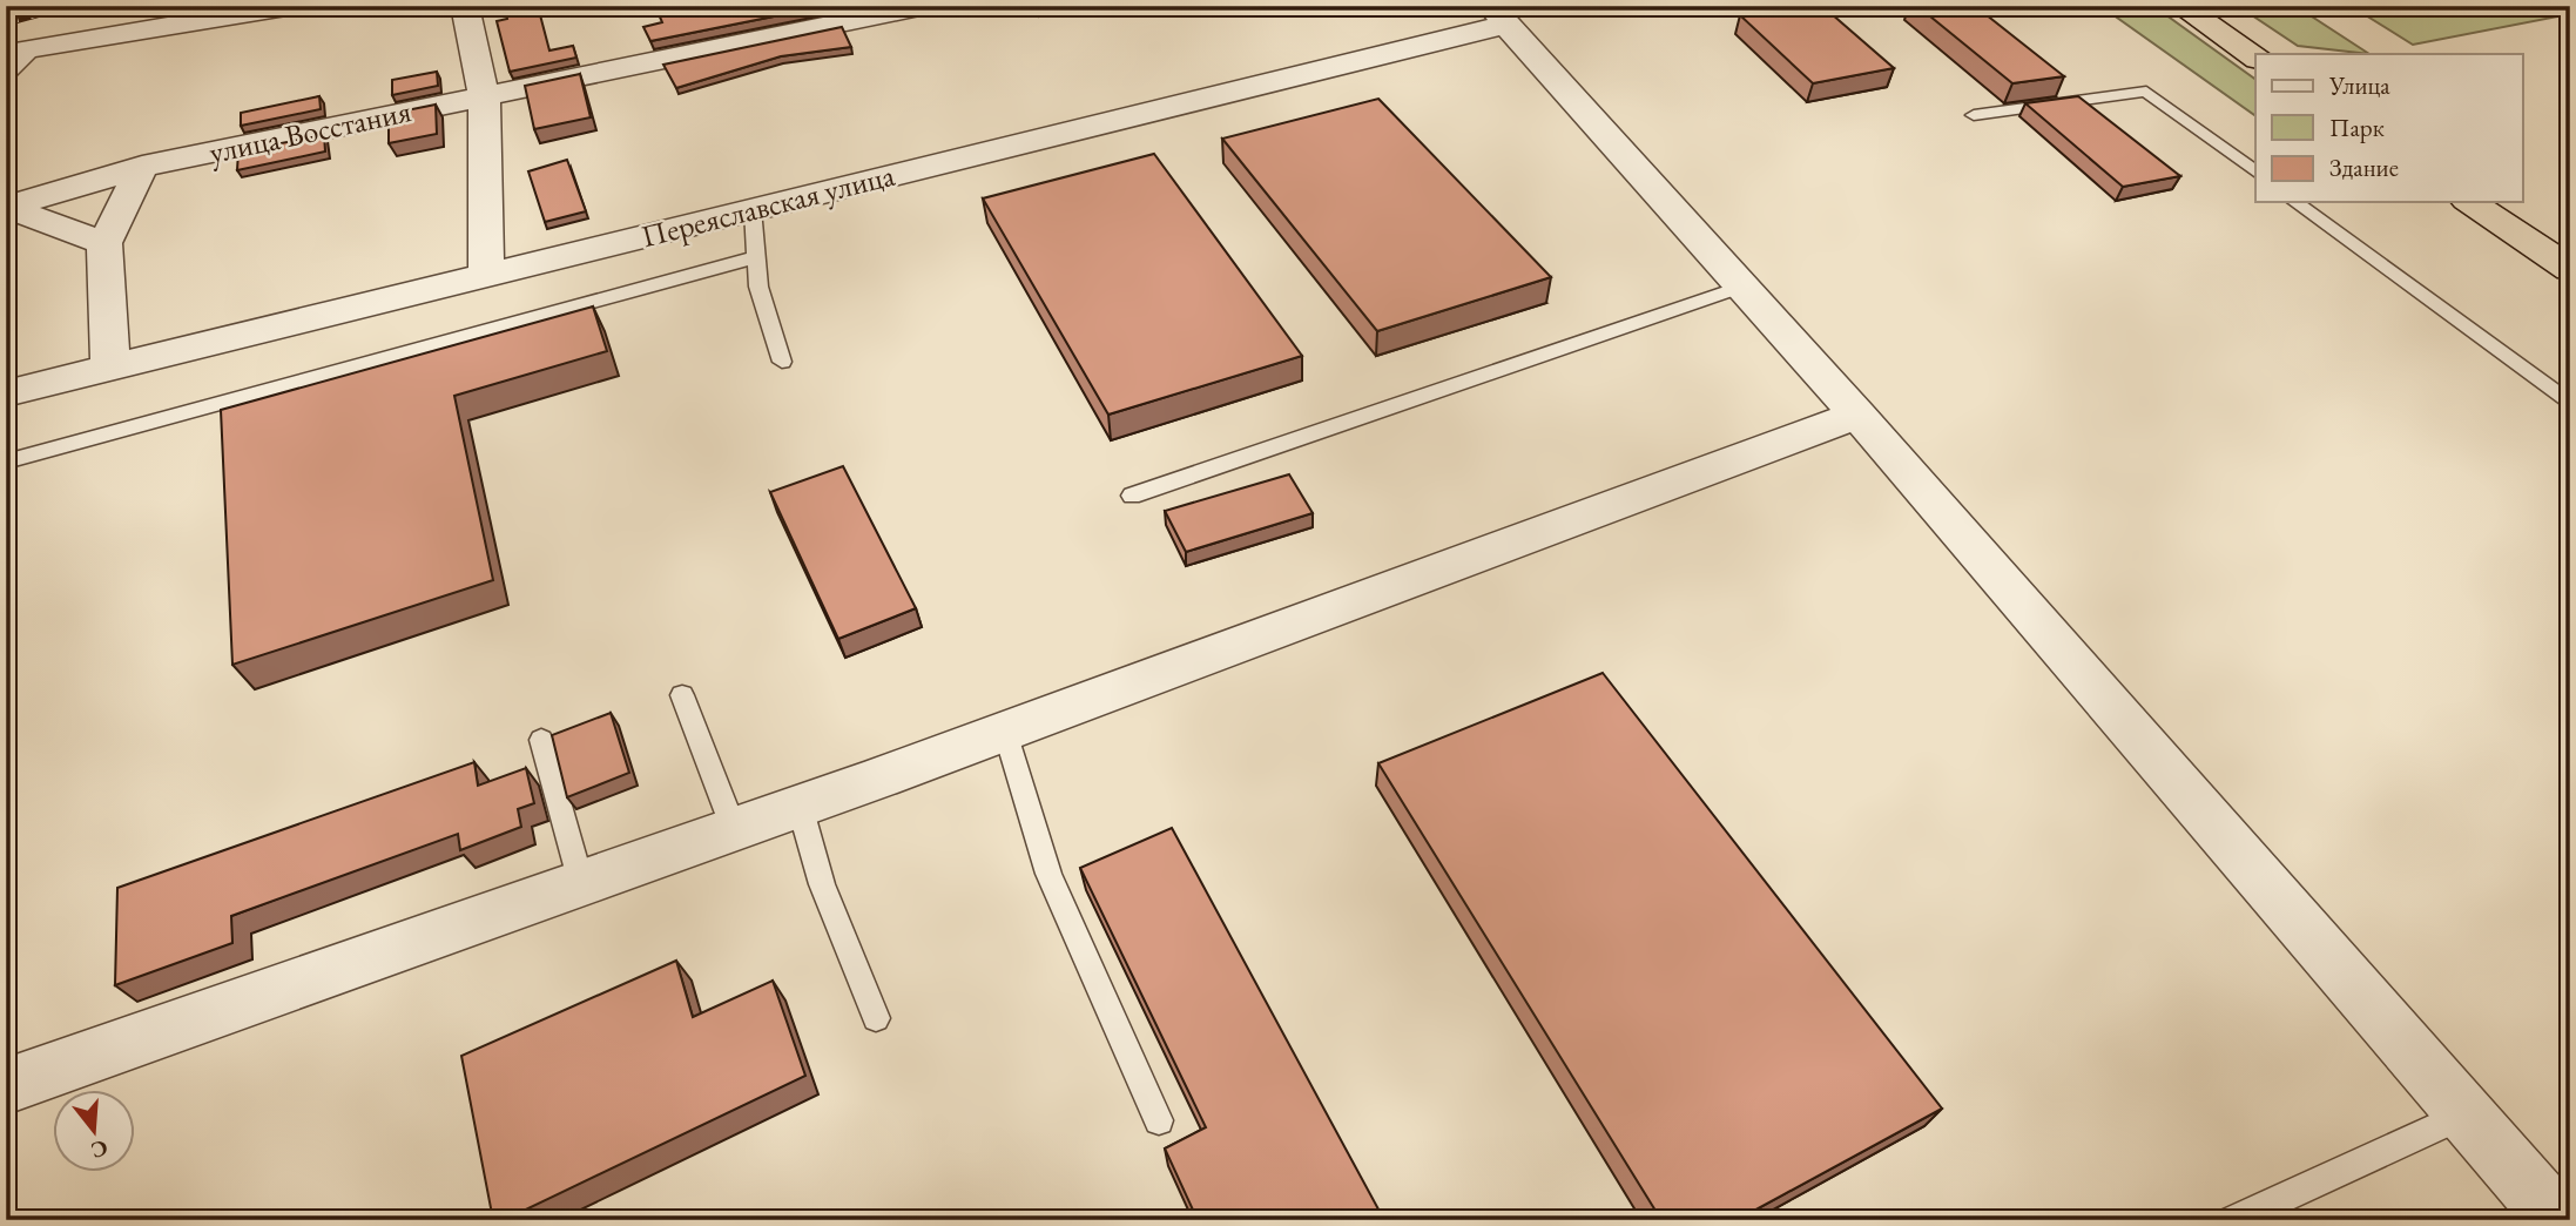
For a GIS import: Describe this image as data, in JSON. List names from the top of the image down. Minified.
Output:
{"streets":{"street":["улица Восстания","Переяславская улица"]},"legend":["Улица","Парк","Здание"],"north":"bottom"}
